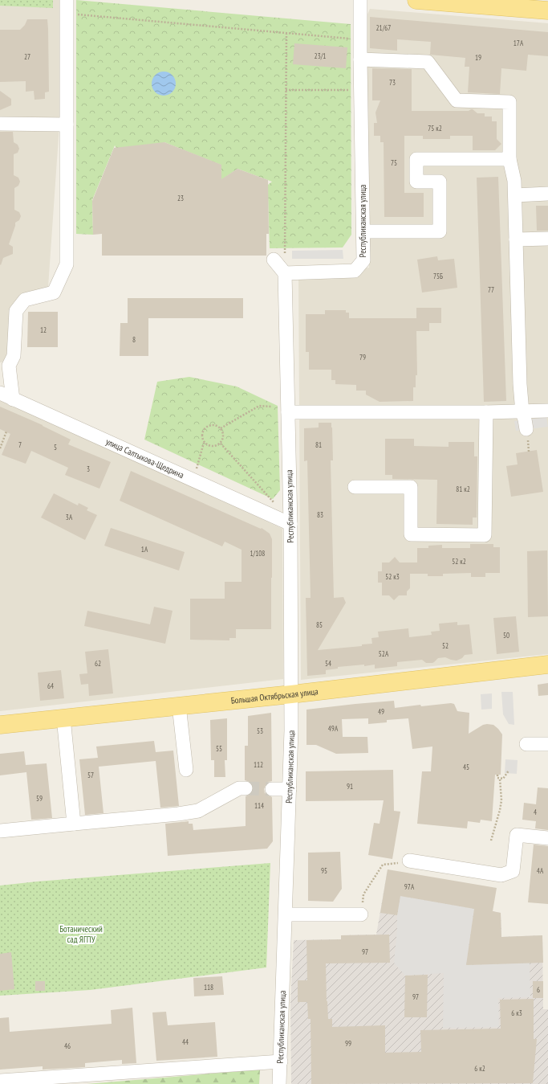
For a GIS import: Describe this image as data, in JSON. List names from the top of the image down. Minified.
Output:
{"streets":{"main road":["Большая Октябрьская улица"],"street":["Республиканская улица","улица Салтыкова-Щедрина"]},"crossings":[["Республиканская улица","улица Салтыкова-Щедрина"],["Республиканская улица","Большая Октябрьская улица"]],"parks":["Ботанический сад ЯГПУ"],"house_numbers":["21/67","17А","23/1","27","19","73","75 к2","75","23","75Б","77","12","8","79","7","81","5","3","81 к2","83","3А","1А","1/108","52 к2","52 к3","85","50","52","52А","62","54","64","49","49А","53","55","112","45","57","91","59","114","4","95","4А","97А","97","118","6","97","6 к3","44","99","46","6 к2"]}
